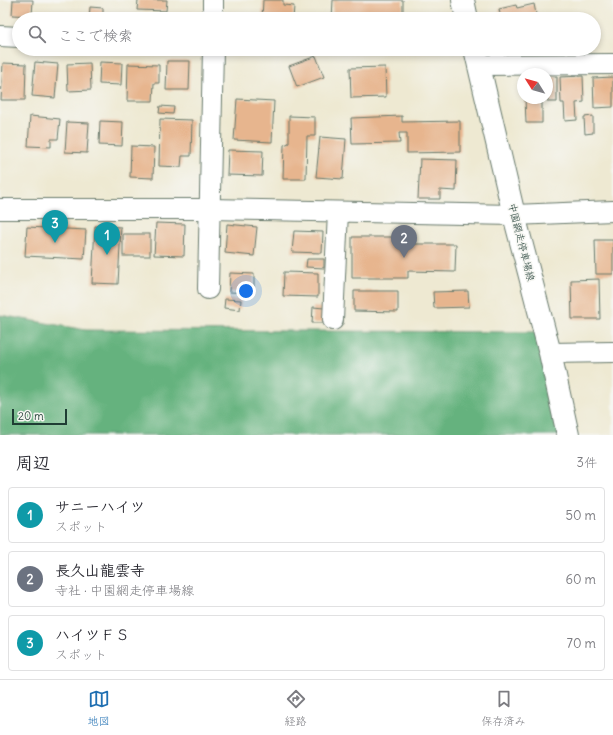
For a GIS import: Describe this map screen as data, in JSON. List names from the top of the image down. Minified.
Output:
{"streets":{"main road":["中園網走停車場線"]},"scale_bar":"20 m","north":"top left","page":{"search":"ここで検索","pins":["3","1","2"],"scale":"20 m","heading":["周辺","3件"],"list":[{"mark":"1","name":"サニーハイツ","note":"スポット","value":"50 m"},{"mark":"2","name":"長久山龍雲寺","note":"寺社 · 中園網走停車場線","value":"60 m"},{"mark":"3","name":"ハイツＦＳ","note":"スポット","value":"70 m"}],"nav":["地図","経路","保存済み"]}}
